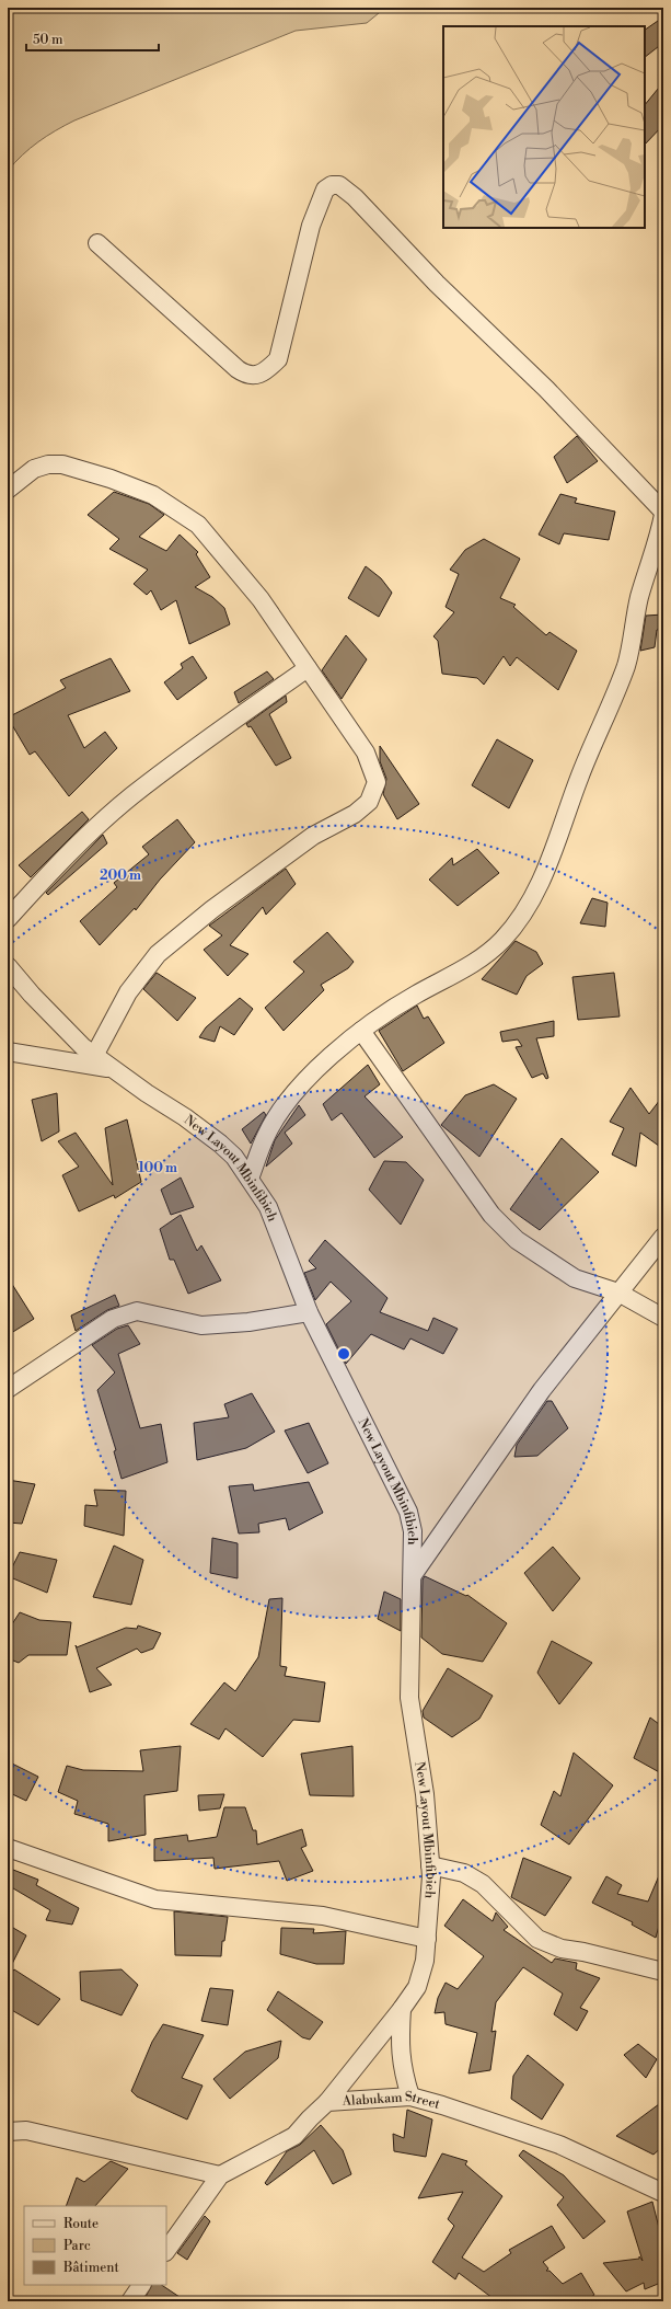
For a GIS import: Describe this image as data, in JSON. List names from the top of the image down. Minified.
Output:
{"streets":{"street":["New Layout Mbinfibieh","Alabukam Street"]},"crossings":[["New Layout Mbinfibieh","Alabukam Street"]],"legend":["Route","Parc","Bâtiment"],"scale_bar":"50 m","rings":["200 m","100 m"]}
